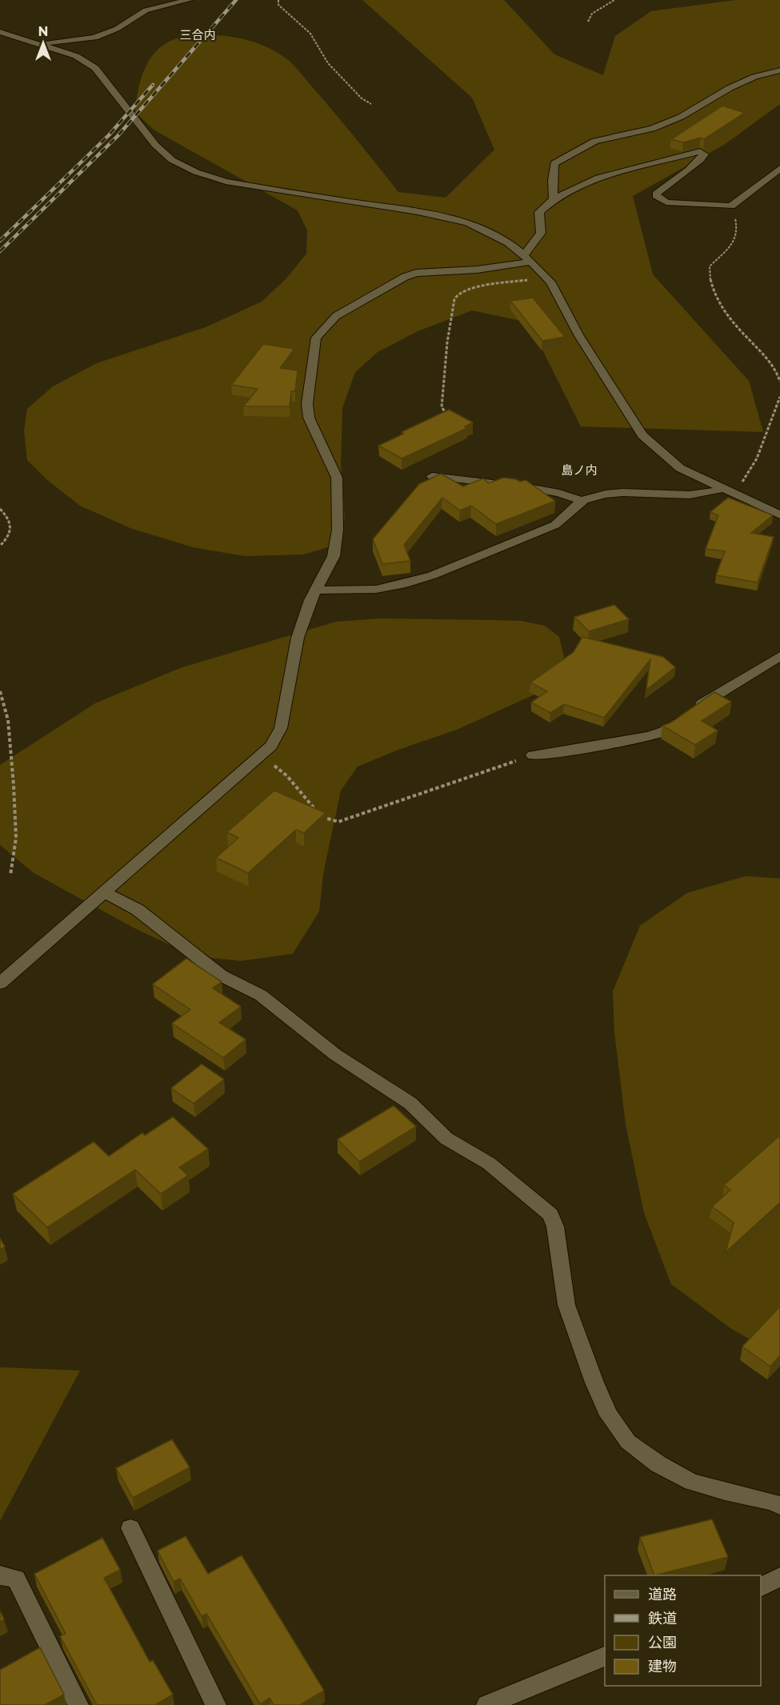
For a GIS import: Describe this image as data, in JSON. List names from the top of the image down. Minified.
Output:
{"districts":["三合内","島ノ内"],"legend":["道路","鉄道","公園","建物"],"north":"top"}
